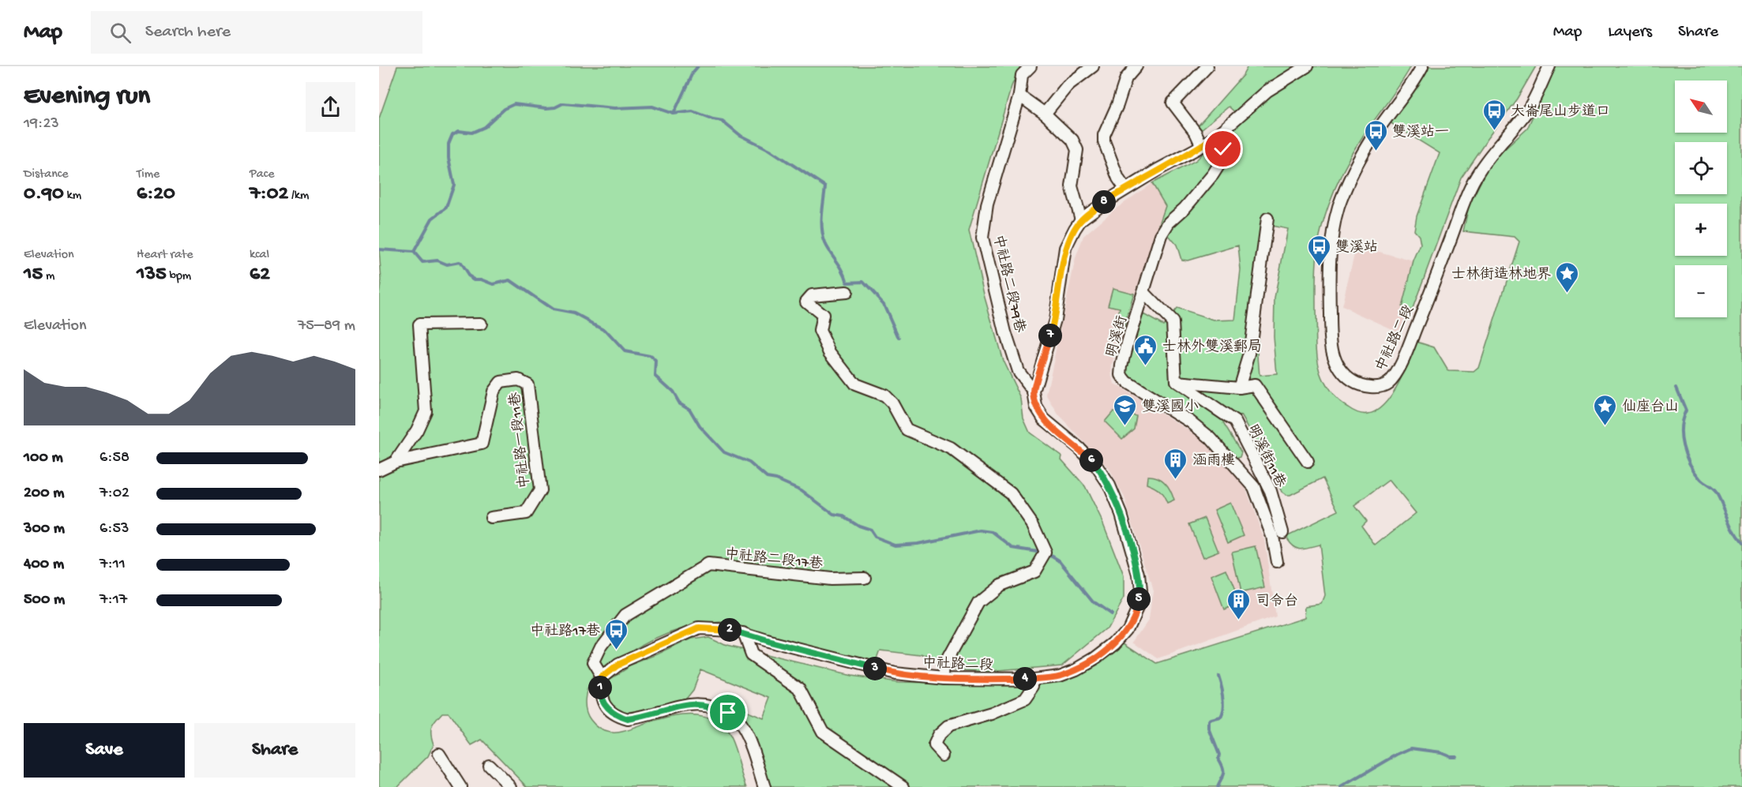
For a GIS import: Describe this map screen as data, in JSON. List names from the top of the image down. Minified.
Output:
{"streets":{"street":["中社路二段79巷","明溪街","中社路二段","中社路一段11巷","明溪街11巷","中社路二段17巷"]},"crossings":[["中社路二段79巷","中社路二段"],["中社路二段","中社路二段17巷"]],"places":{"bus stop":["大崙尾山步道口","雙溪站一","雙溪站","中社路17巷"],"place":["士林街造林地界","仙座台山"],"public building":["士林外雙溪郵局"],"school or university":["雙溪國小"],"building":["涵雨樓","司令台"]},"north":"top left","page":{"header":"Map","search":"Search here","nav":["Map","Layers","Share"],"heading":["Evening run","19:23"],"map_buttons":["+","−"],"stats":[["Distance","0.90 km"],["Time","6:20"],["Pace","7:02 /km"],["Elevation","15 m"],["Heart rate","135 bpm"],["kcal","62"]],"pins":["8","7","6","5","2","3","4","1"],"chart":["Elevation","75–89 m"],"list":[{"name":"100 m","note":"6:58"},{"name":"200 m","note":"7:02"},{"name":"300 m","note":"6:53"},{"name":"400 m","note":"7:11"},{"name":"500 m","note":"7:17"}],"buttons":["Save","Share"]}}
